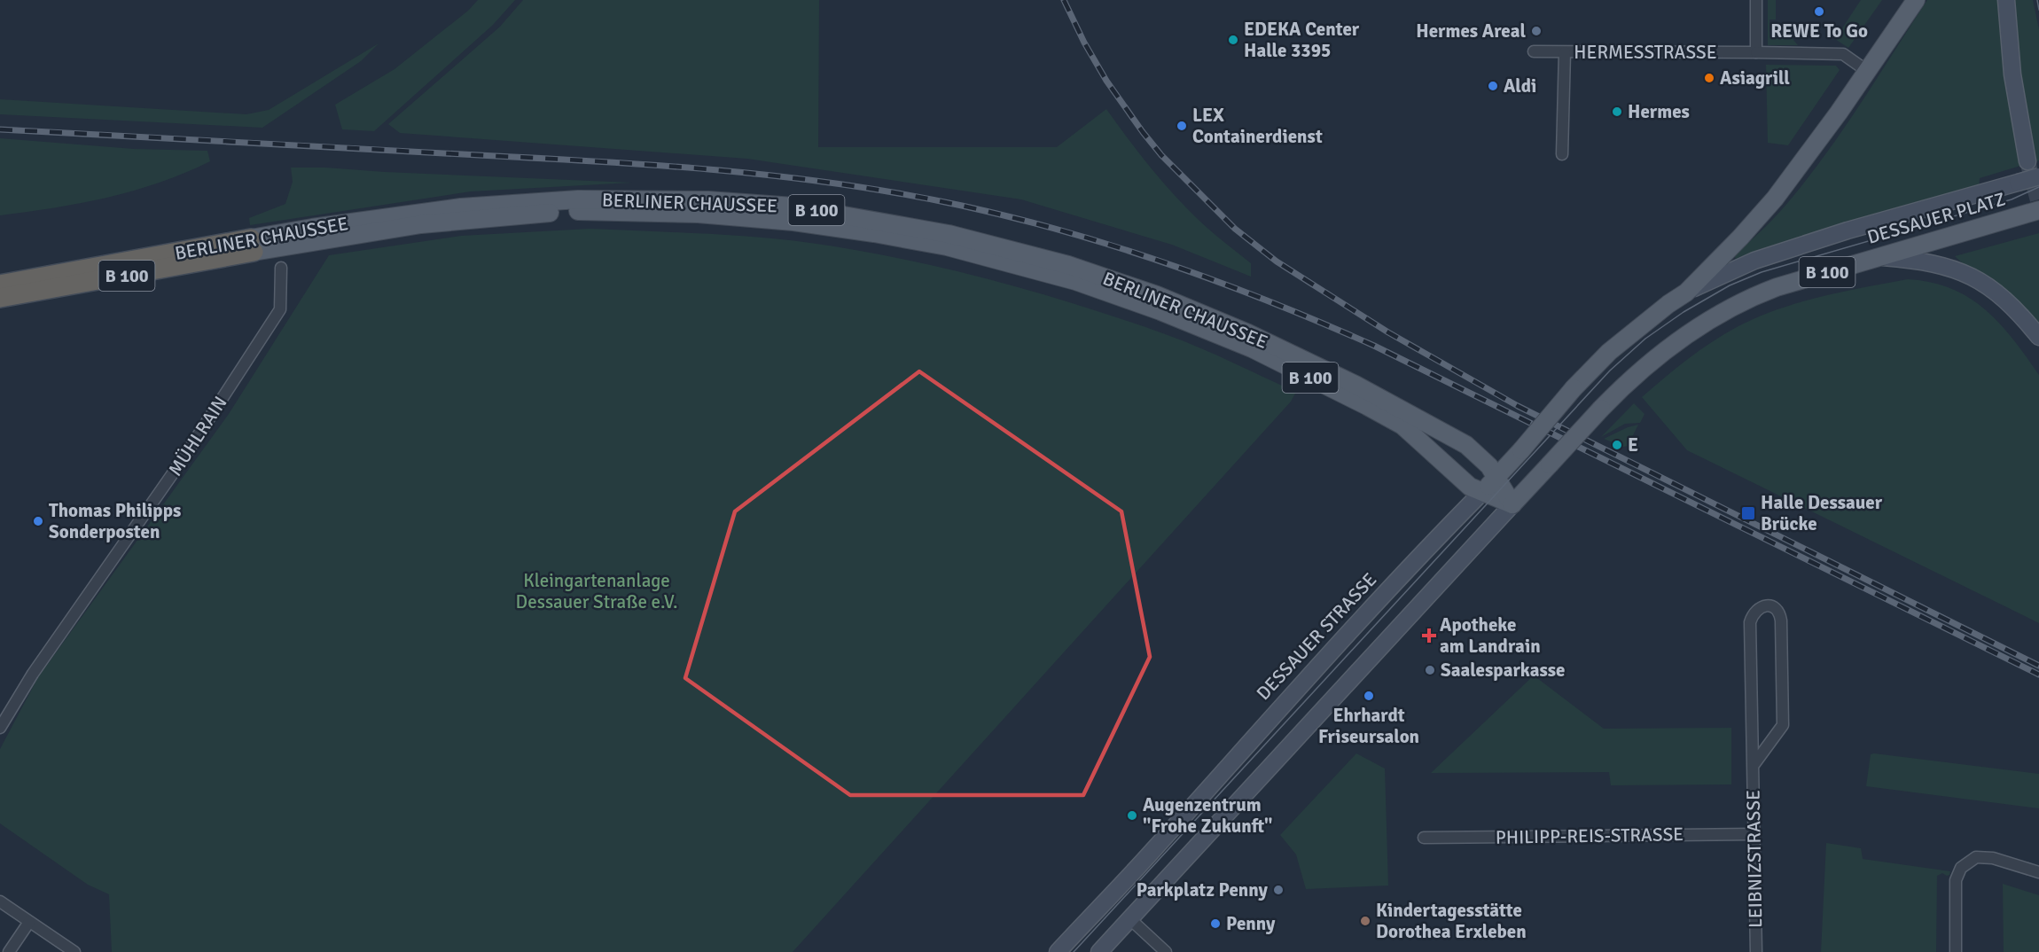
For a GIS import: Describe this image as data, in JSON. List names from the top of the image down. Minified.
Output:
{"streets":{"highway":["BERLINER CHAUSSEE","B 100"],"main road":["DESSAUER PLATZ","DESSAUER STRASSE"],"street":["HERMESSTRASSE","MÜHLRAIN","PHILIPP-REIS-STRASSE","LEIBNIZSTRASSE"]},"crossings":[["BERLINER CHAUSSEE","DESSAUER PLATZ"],["BERLINER CHAUSSEE","DESSAUER STRASSE"],["B 100","DESSAUER STRASSE"],["PHILIPP-REIS-STRASSE","LEIBNIZSTRASSE"]],"parks":["Kleingartenanlage Dessauer Straße e.V."],"places":{"other":["REWE To Go","Hermes Areal","EDEKA Center Halle 3395","Asiagrill","Aldi","Hermes","LEX Containerdienst","E","Thomas Philipps Sonderposten","Saalesparkasse","Ehrhardt Friseursalon","Augenzentrum \"Frohe Zukunft\"","Parkplatz Penny","Kindertagesstätte Dorothea Erxleben","Penny"],"transit":["Halle Dessauer Brücke"],"health":["Apotheke am Landrain"]}}
